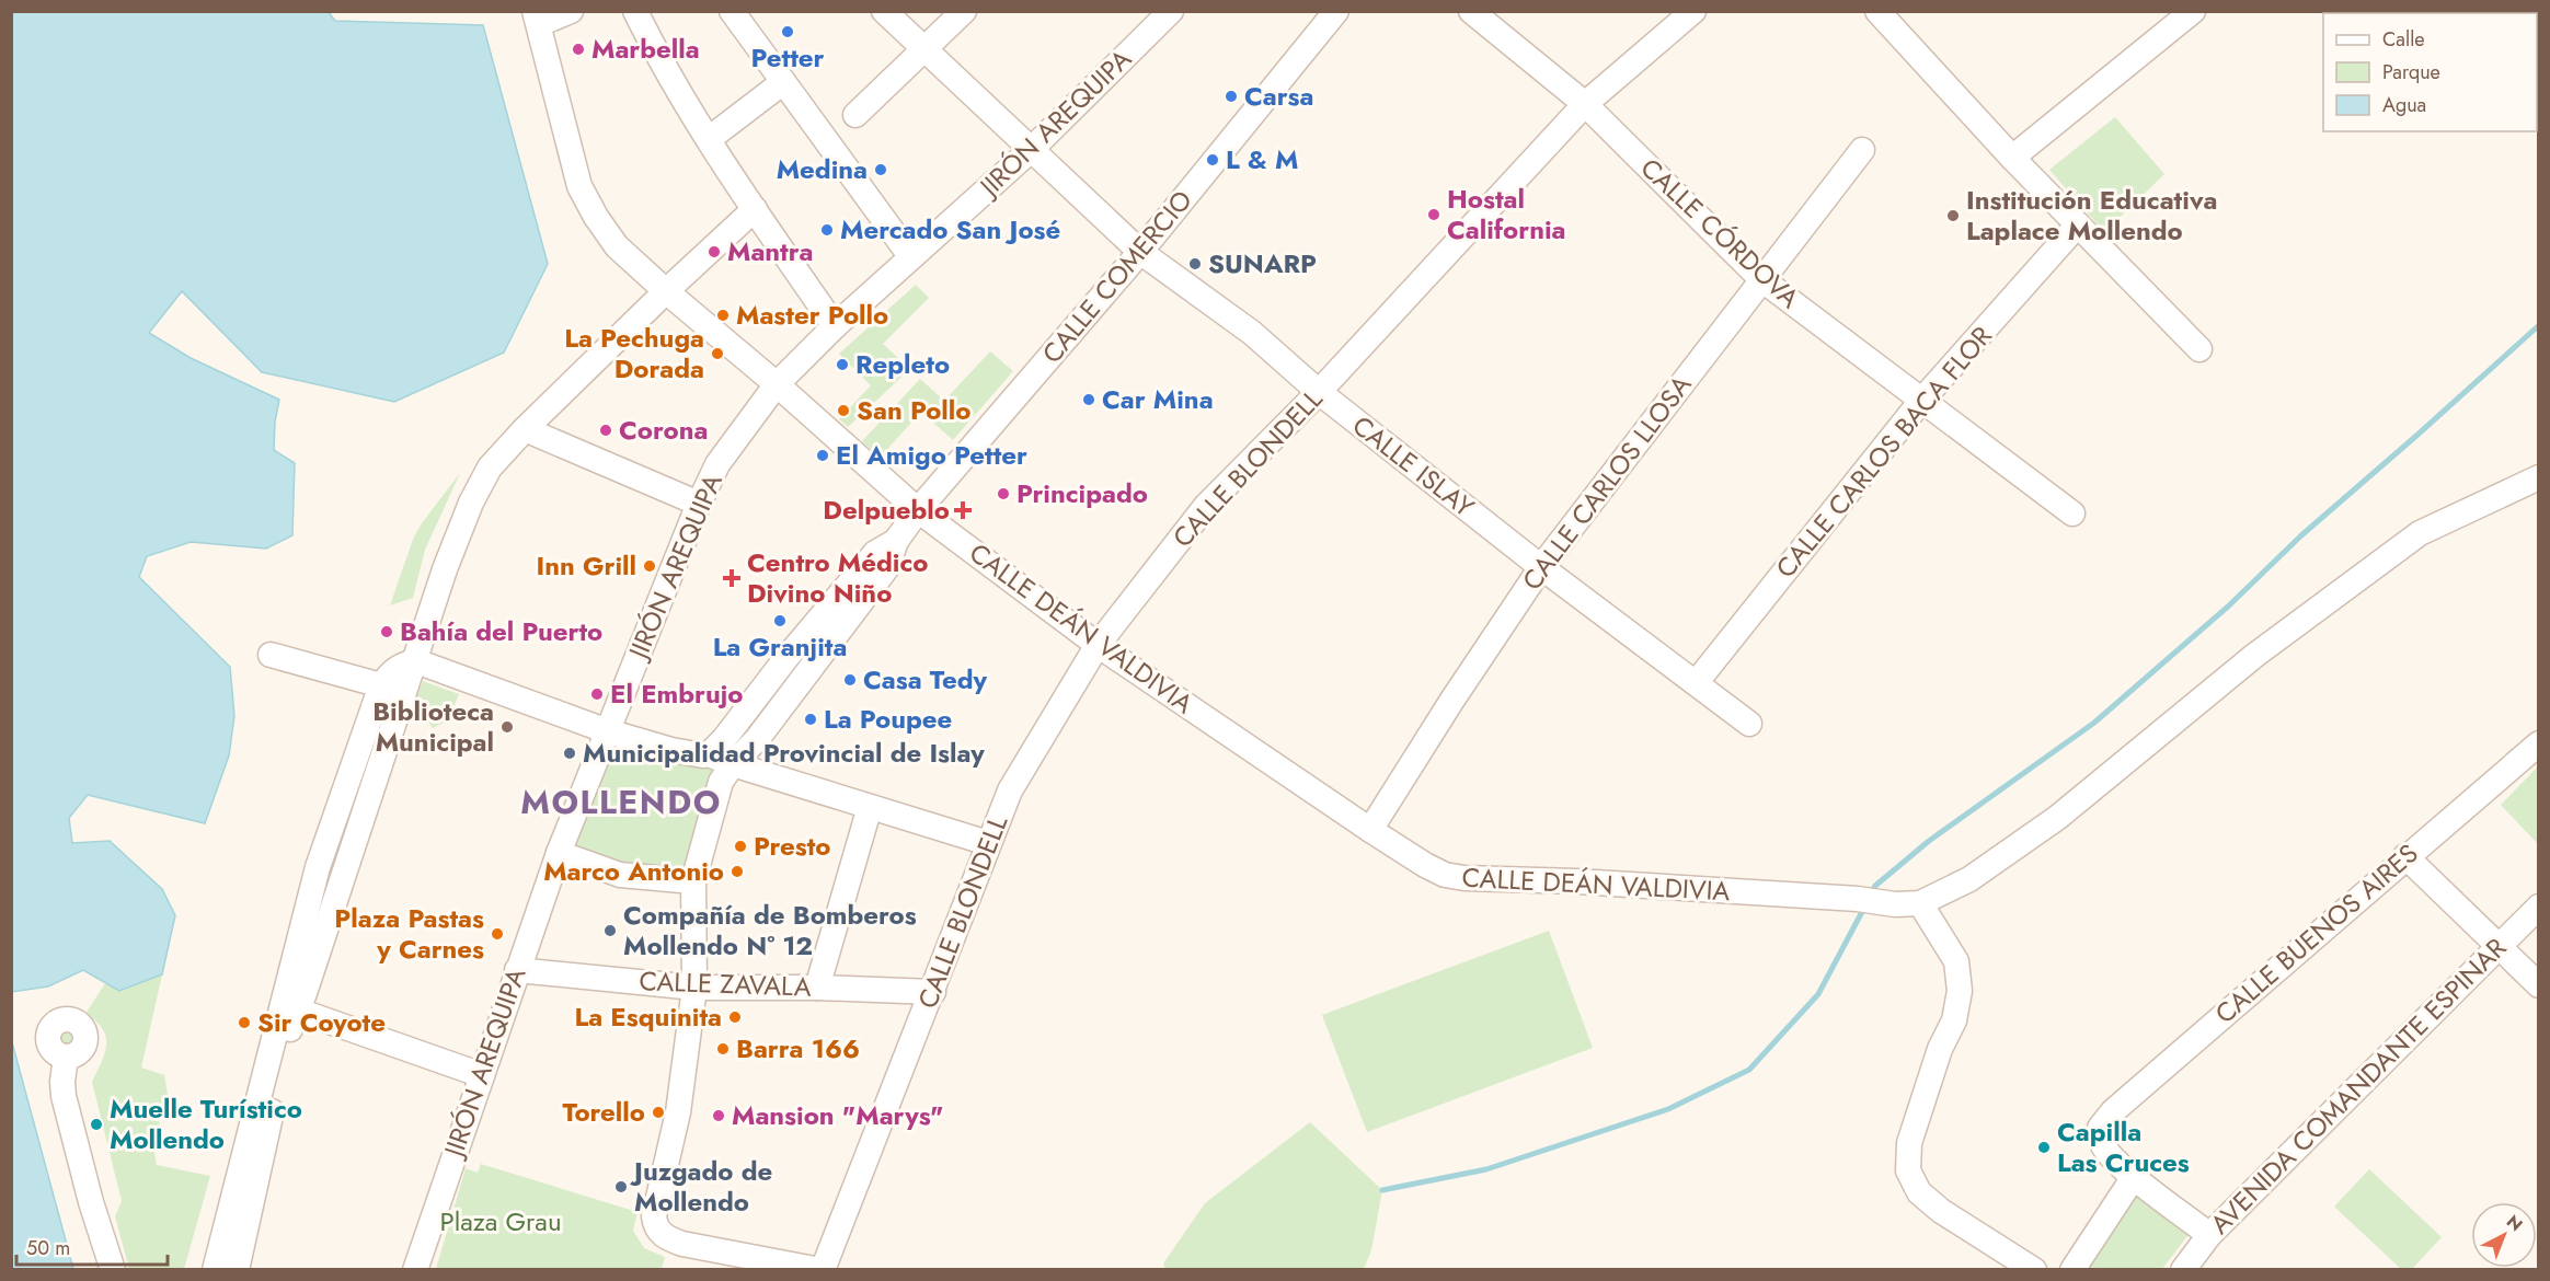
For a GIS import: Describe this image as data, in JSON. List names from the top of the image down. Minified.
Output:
{"streets":{"street":["JIRÓN AREQUIPA","CALLE CÓRDOVA","CALLE COMERCIO","CALLE CARLOS BACA FLOR","CALLE ISLAY","CALLE BLONDELL","CALLE CARLOS LLOSA","CALLE DEÁN VALDIVIA","CALLE BUENOS AIRES","CALLE ZAVALA","AVENIDA COMANDANTE ESPINAR"]},"crossings":[["JIRÓN AREQUIPA","CALLE ISLAY"],["JIRÓN AREQUIPA","CALLE DEÁN VALDIVIA"],["JIRÓN AREQUIPA","CALLE ZAVALA"],["CALLE CÓRDOVA","CALLE CARLOS BACA FLOR"],["CALLE CÓRDOVA","CALLE BLONDELL"],["CALLE CÓRDOVA","CALLE CARLOS LLOSA"],["CALLE COMERCIO","CALLE ISLAY"],["CALLE COMERCIO","CALLE BLONDELL"],["CALLE COMERCIO","CALLE DEÁN VALDIVIA"],["CALLE COMERCIO","CALLE ZAVALA"],["CALLE CARLOS BACA FLOR","CALLE ISLAY"],["CALLE ISLAY","CALLE BLONDELL"],["CALLE ISLAY","CALLE CARLOS LLOSA"],["CALLE BLONDELL","CALLE DEÁN VALDIVIA"],["CALLE BLONDELL","CALLE ZAVALA"],["CALLE CARLOS LLOSA","CALLE DEÁN VALDIVIA"]],"districts":["MOLLENDO"],"parks":["Plaza Grau"],"places":{"other":["Petter","Marbella","Carsa","L & M","Medina","Hostal California","Institución Educativa Laplace Mollendo","Mercado San José","Mantra","SUNARP","Master Pollo","La Pechuga Dorada","Repleto","Car Mina","San Pollo","Corona","El Amigo Petter","Principado","Inn Grill","La Granjita","Bahía del Puerto","Casa Tedy","El Embrujo","La Poupee","Biblioteca Municipal","Municipalidad Provincial de Islay","Presto","Marco Antonio","Compañía de Bomberos Mollendo Nº 12","Plaza Pastas y Carnes","La Esquinita","Sir Coyote","Barra 166","Torello","Mansion \"Marys\"","Muelle Turístico Mollendo","Capilla Las Cruces","Juzgado de Mollendo"],"health":["Delpueblo","Centro Médico Divino Niño"]},"legend":["Calle","Parque","Agua"],"scale_bar":"50 m","north":"top right"}
